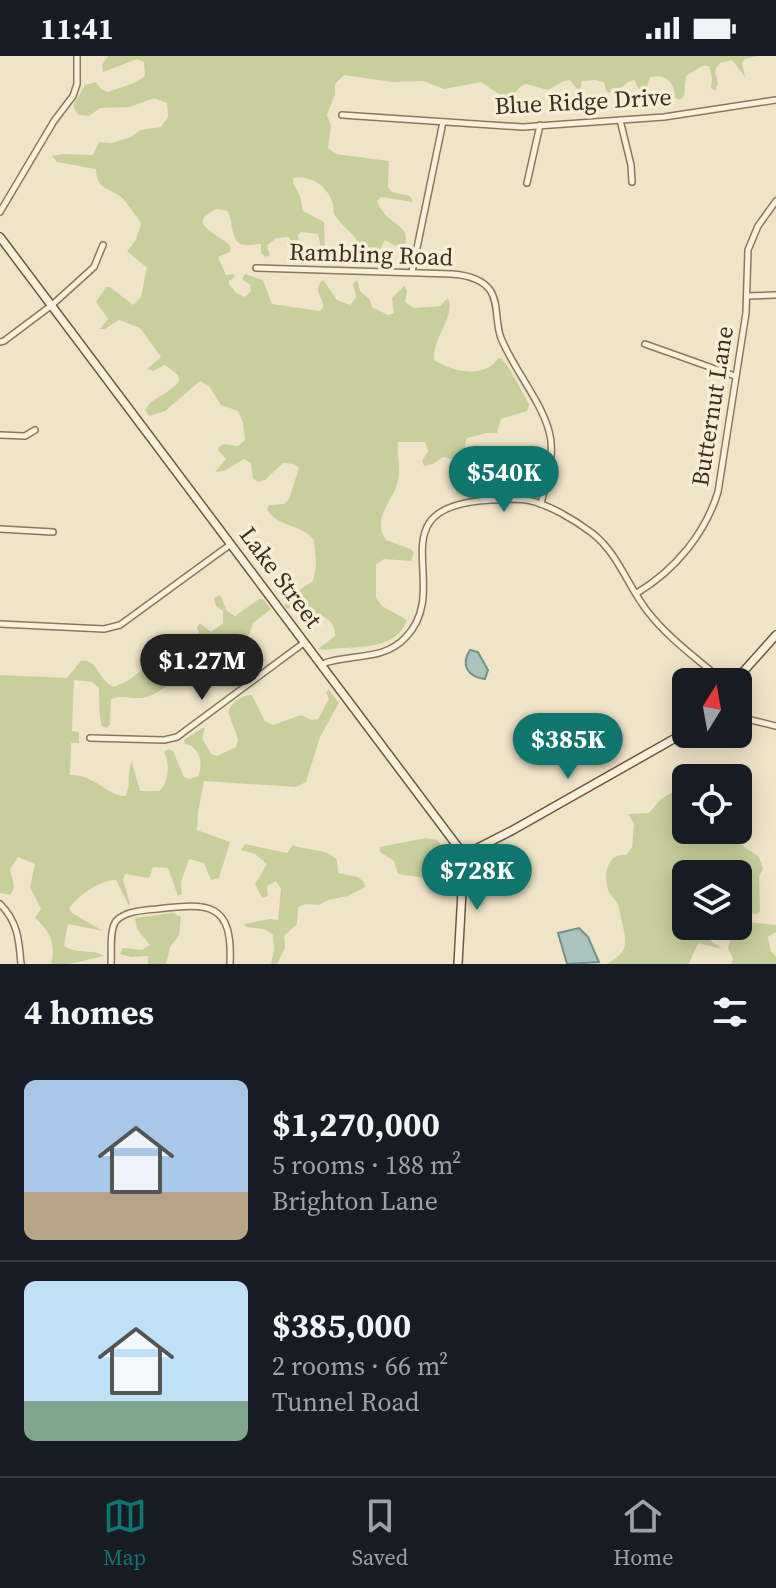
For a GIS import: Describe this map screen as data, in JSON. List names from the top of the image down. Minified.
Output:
{"streets":{"street":["Blue Ridge Drive","Rambling Road","Butternut Lane","Lake Street"]},"north":"top","page":{"status":"11:41","price":["$540K","$1.27M","$385K","$728K"],"heading":"4 homes","list":[{"name":"$1,270,000","note":"5 rooms · 188 m² · Brighton Lane"},{"name":"$385,000","note":"2 rooms · 66 m² · Tunnel Road"}],"tabs":["Map","Saved","Home"]}}
